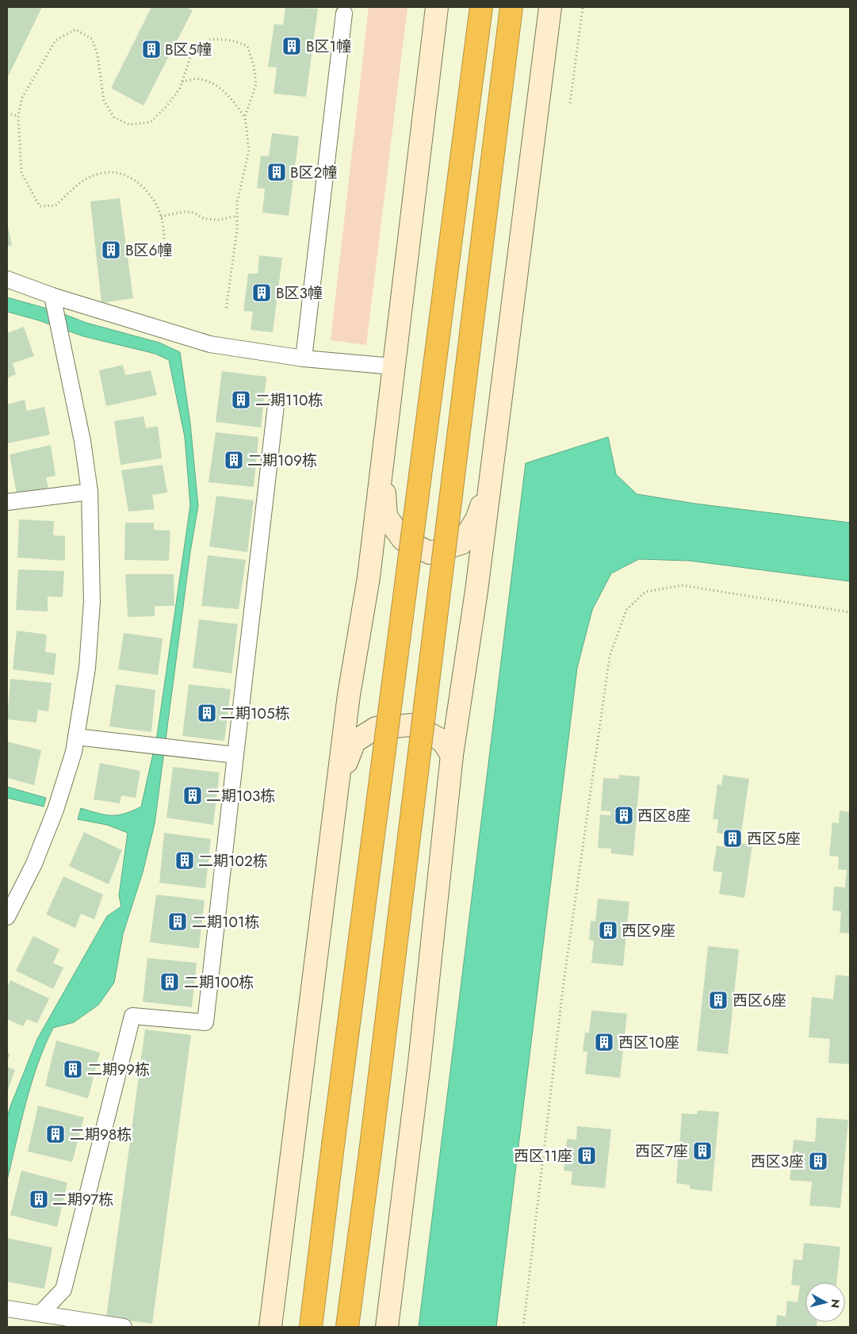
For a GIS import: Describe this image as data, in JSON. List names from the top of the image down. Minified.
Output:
{"places":{"building":["B区1幢","B区5幢","B区2幢","B区6幢","B区3幢","二期110栋","二期109栋","二期105栋","二期103栋","西区8座","西区5座","二期102栋","二期101栋","西区9座","二期100栋","西区6座","西区10座","二期99栋","二期98栋","西区7座","西区11座","西区3座","二期97栋"]},"north":"right"}
